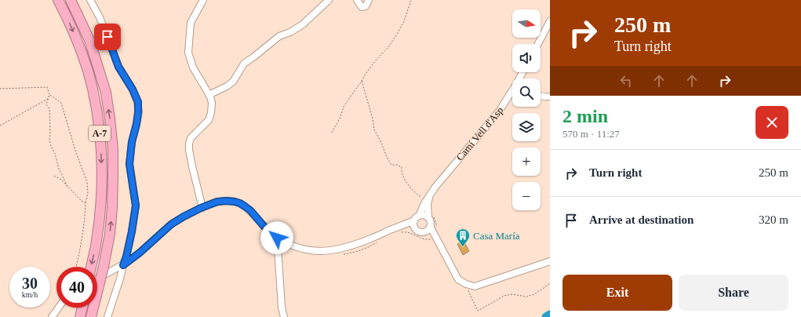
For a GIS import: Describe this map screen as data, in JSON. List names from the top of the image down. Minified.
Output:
{"streets":{"highway":["A-7"],"street":["Camí Vell d'Asp"]},"places":{"building":["Casa María"]},"north":"right","page":{"turn":["250 m","Turn right"],"map_buttons":["+","−"],"heading":["2 min","570 m · 11:27"],"list":[{"name":"Turn right","value":"250 m"},{"name":"Arrive at destination","value":"320 m"}],"speed":"30 km/h","limit":"40","buttons":["Exit","Share"]}}
